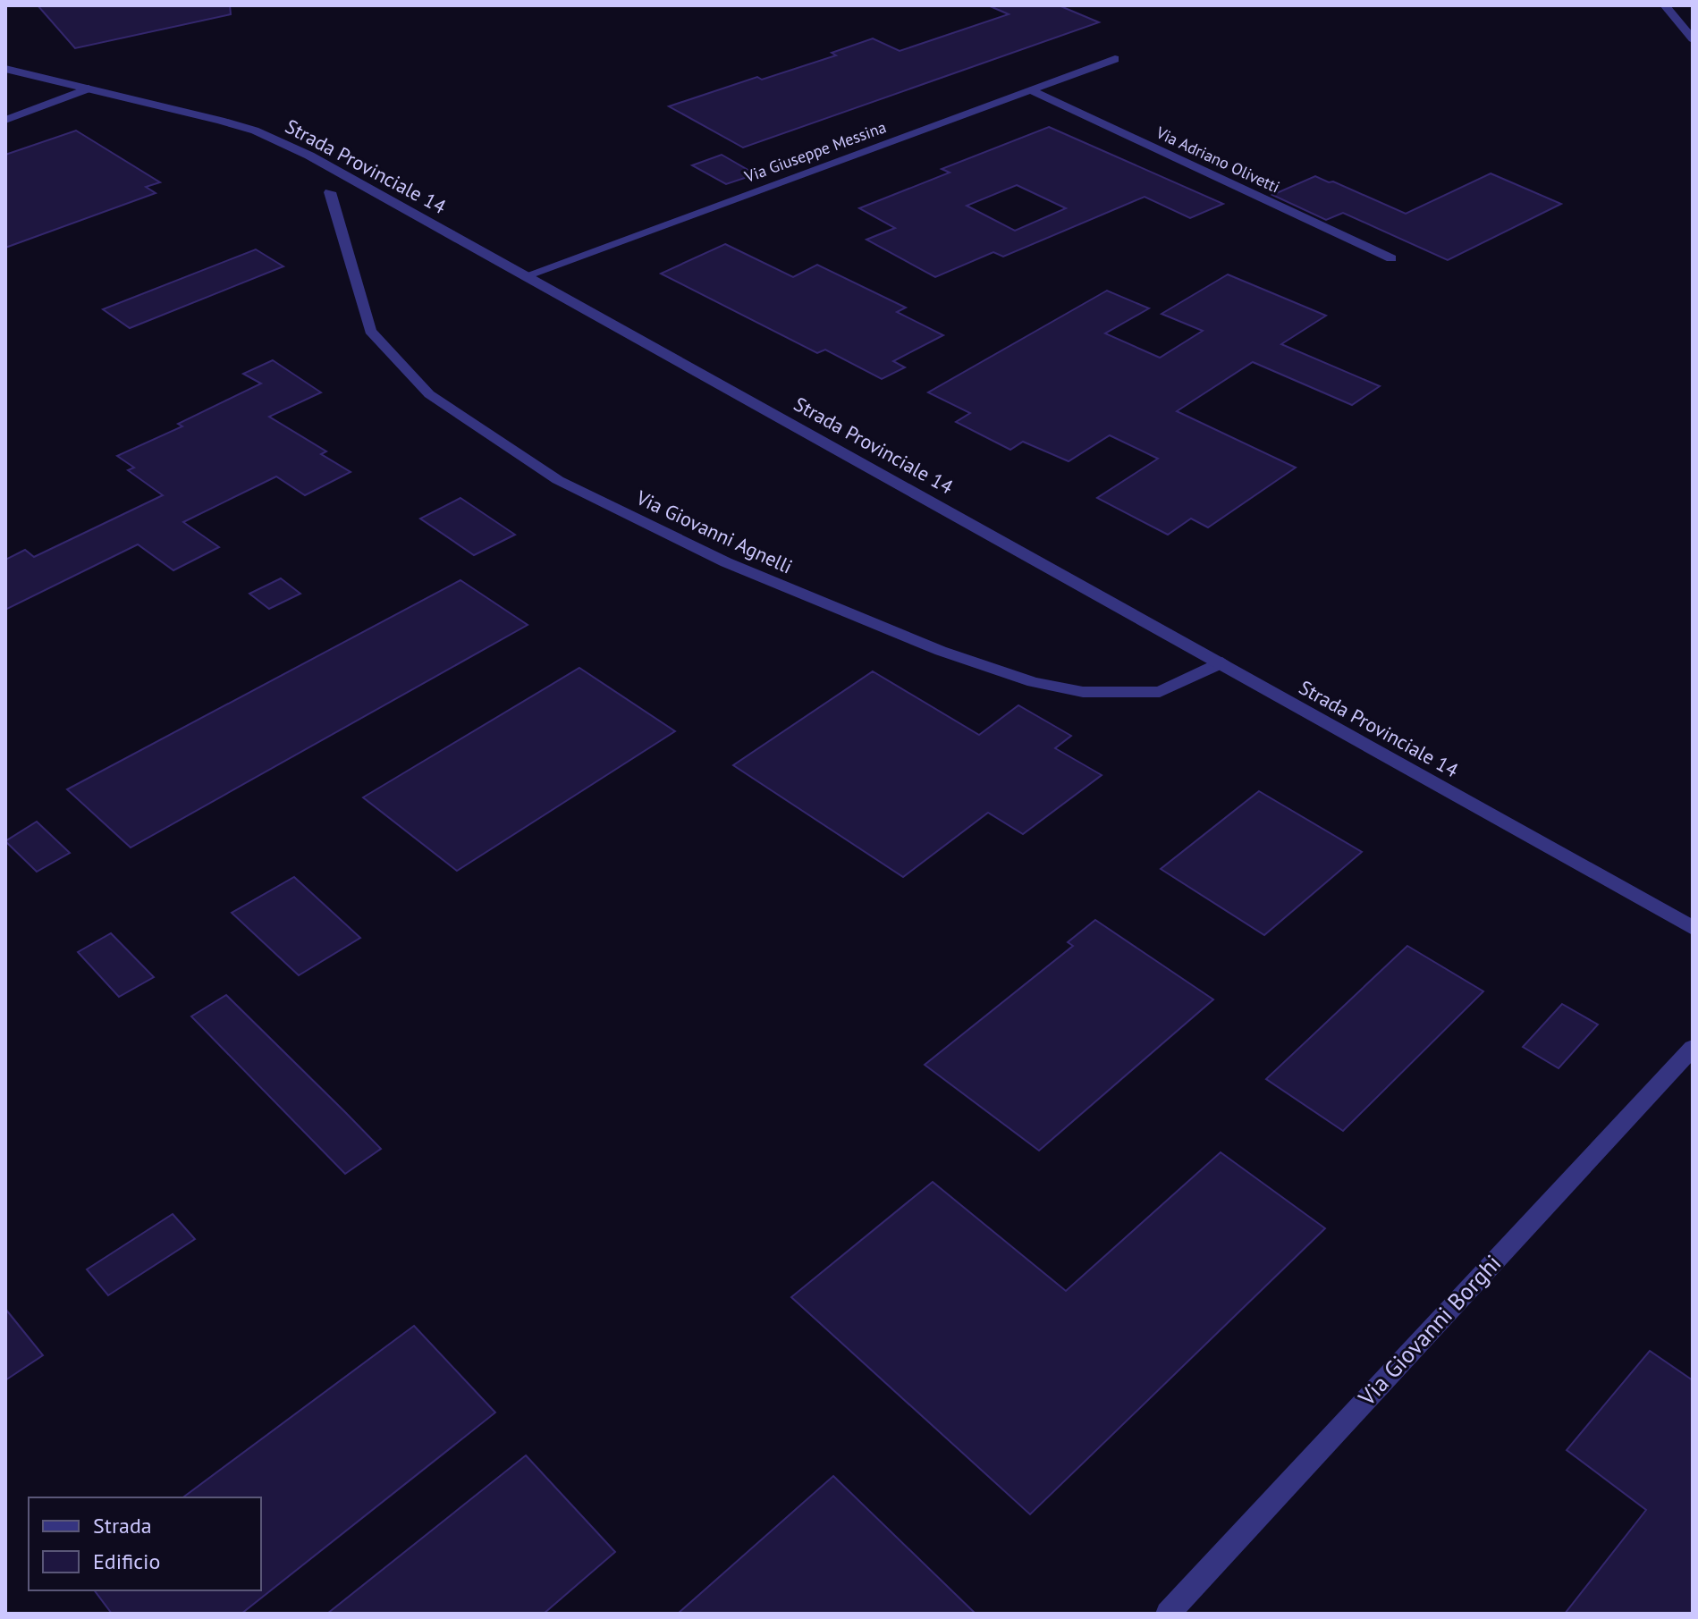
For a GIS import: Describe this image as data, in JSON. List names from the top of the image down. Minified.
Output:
{"streets":{"street":["Via Giuseppe Messina","Via Adriano Olivetti","Strada Provinciale 14","Via Giovanni Agnelli","Via Giovanni Borghi"]},"crossings":[["Via Giuseppe Messina","Via Adriano Olivetti"],["Via Giuseppe Messina","Strada Provinciale 14"],["Strada Provinciale 14","Via Giovanni Agnelli"]],"legend":["Strada","Edificio"]}
